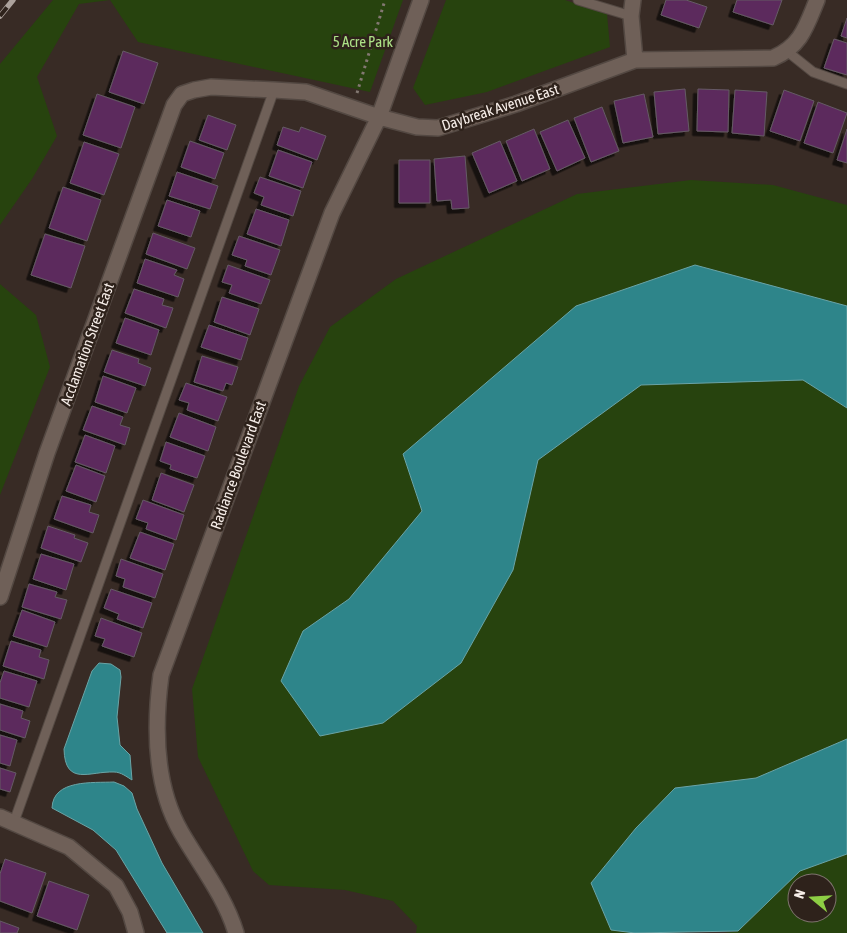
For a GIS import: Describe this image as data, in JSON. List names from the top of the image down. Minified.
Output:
{"streets":{"street":["Daybreak Avenue East","Acclamation Street East","Radiance Boulevard East"]},"crossings":[["Daybreak Avenue East","Acclamation Street East"],["Daybreak Avenue East","Radiance Boulevard East"]],"parks":["5 Acre Park"],"north":"left"}
